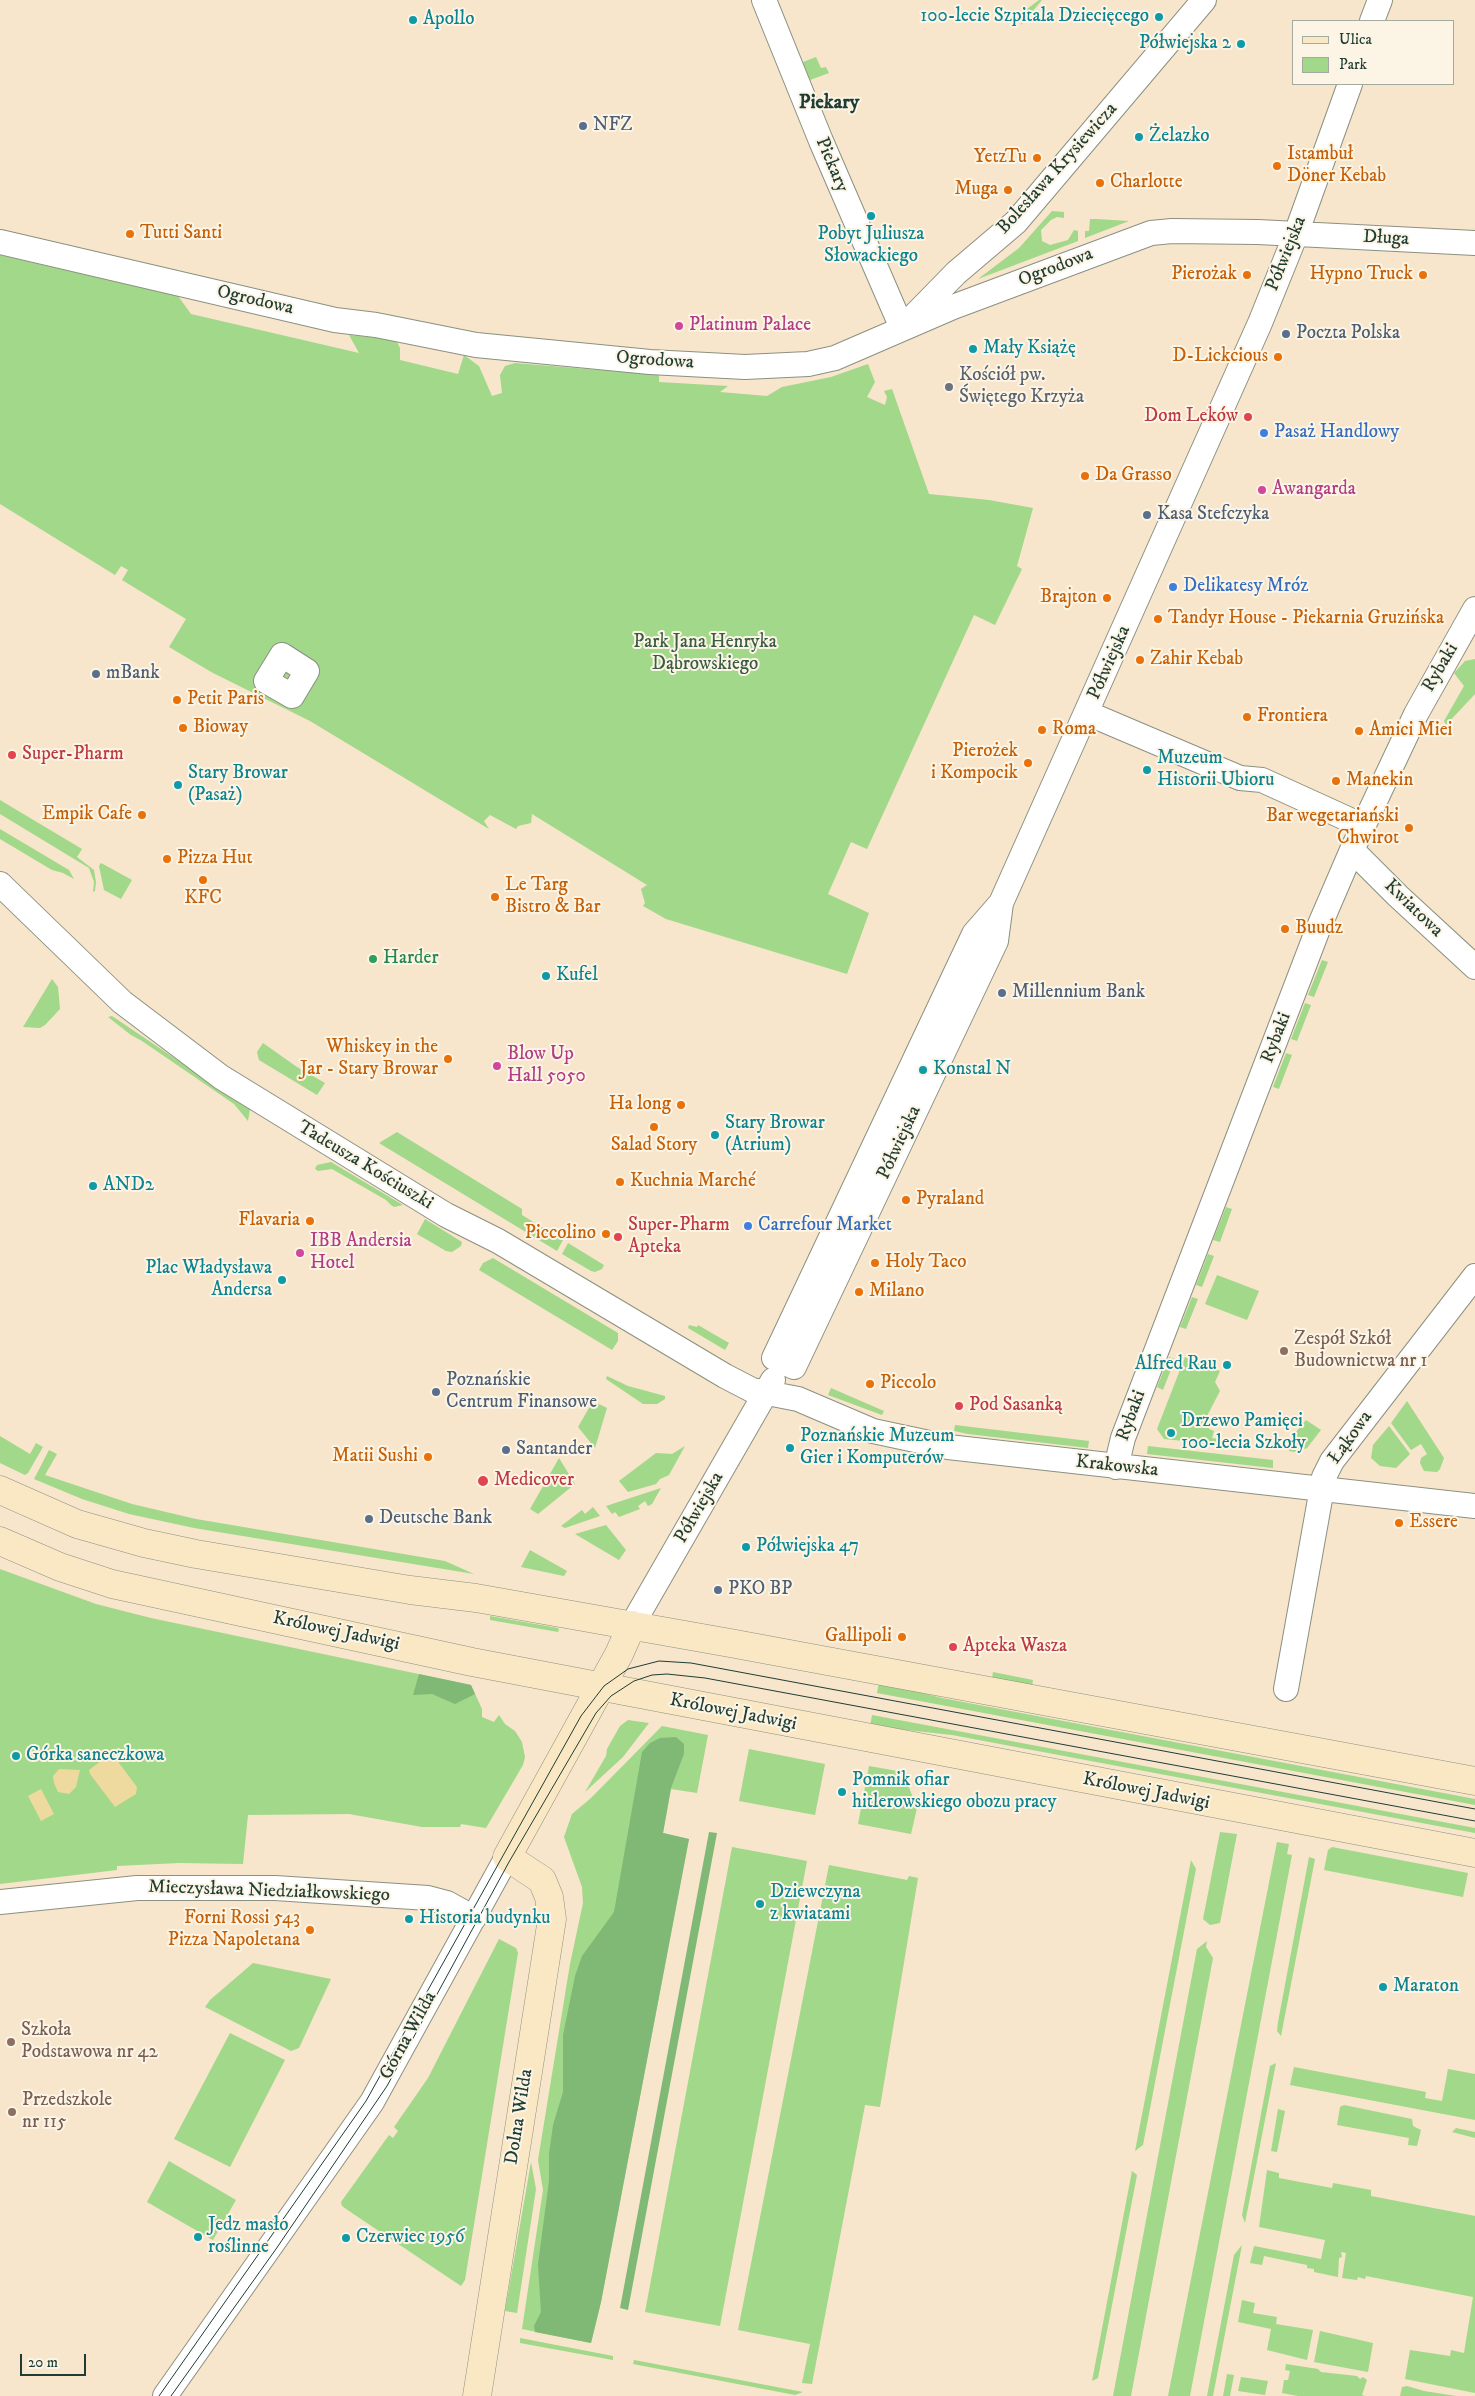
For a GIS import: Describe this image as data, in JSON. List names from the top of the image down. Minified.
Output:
{"streets":{"street":["Piekary","Bolesława Krysiewicza","Długa","Półwiejska","Ogrodowa","Rybaki","Kwiatowa","Tadeusza Kościuszki","Łąkowa","Krakowska","Królowej Jadwigi","Mieczysława Niedziałkowskiego","Górna Wilda","Dolna Wilda"]},"crossings":[["Piekary","Bolesława Krysiewicza"],["Piekary","Ogrodowa"],["Bolesława Krysiewicza","Ogrodowa"],["Długa","Półwiejska"],["Długa","Ogrodowa"],["Półwiejska","Ogrodowa"],["Półwiejska","Tadeusza Kościuszki"],["Półwiejska","Krakowska"],["Półwiejska","Górna Wilda"],["Rybaki","Kwiatowa"],["Rybaki","Krakowska"],["Tadeusza Kościuszki","Krakowska"],["Łąkowa","Krakowska"],["Królowej Jadwigi","Górna Wilda"],["Mieczysława Niedziałkowskiego","Górna Wilda"],["Górna Wilda","Dolna Wilda"]],"districts":["Piekary"],"parks":["Park Jana Henryka Dąbrowskiego"],"places":["100-lecie Szpitala Dziecięcego","Apollo","Półwiejska 2","NFZ","Żelazko","YetzTu","Istambuł Döner Kebab","Charlotte","Muga","Pobyt Juliusza Słowackiego","Tutti Santi","Pierożak","Hypno Truck","Platinum Palace","Poczta Polska","Mały Książę","D-Lickcious","Kościół pw. Świętego Krzyża","Dom Leków","Pasaż Handlowy","Da Grasso","Awangarda","Kasa Stefczyka","Delikatesy Mróz","Brajton","Tandyr House - Piekarnia Gruzińska","Zahir Kebab","mBank","Petit Paris","Frontiera","Bioway","Roma","Amici Miei","Super-Pharm","Pierożek i Kompocik","Muzeum Historii Ubioru","Manekin","Stary Browar (Pasaż)","Empik Cafe","Bar wegetariański Chwirot","Pizza Hut","KFC","Le Targ Bistro & Bar","Buudz","Harder","Kufel","Millennium Bank","Whiskey in the Jar - Stary Browar","Blow Up Hall 5050","Konstal N","Ha long","Salad Story","Stary Browar (Atrium)","Kuchnia Marché","AND2","Pyraland","Flavaria","Carrefour Market","Piccolino","Super-Pharm Apteka","IBB Andersia Hotel","Holy Taco","Plac Władysława Andersa","Milano","Zespół Szkół Budownictwa nr 1","Alfred Rau","Piccolo","Poznańskie Centrum Finansowe","Pod Sasanką","Drzewo Pamięci 100-lecia Szkoły","Poznańskie Muzeum Gier i Komputerów","Santander","Matii Sushi","Medicover","Deutsche Bank","Essere","Półwiejska 47","PKO BP","Gallipoli","Apteka Wasza","Górka saneczkowa","Pomnik ofiar hitlerowskiego obozu pracy","Dziewczyna z kwiatami","Historia budynku","Forni Rossi 543 Pizza Napoletana","Maraton","Szkoła Podstawowa nr 42","Przedszkole nr 115","Jedz masło roślinne","Czerwiec 1956"],"legend":["Ulica","Park"],"scale_bar":"20 m"}
